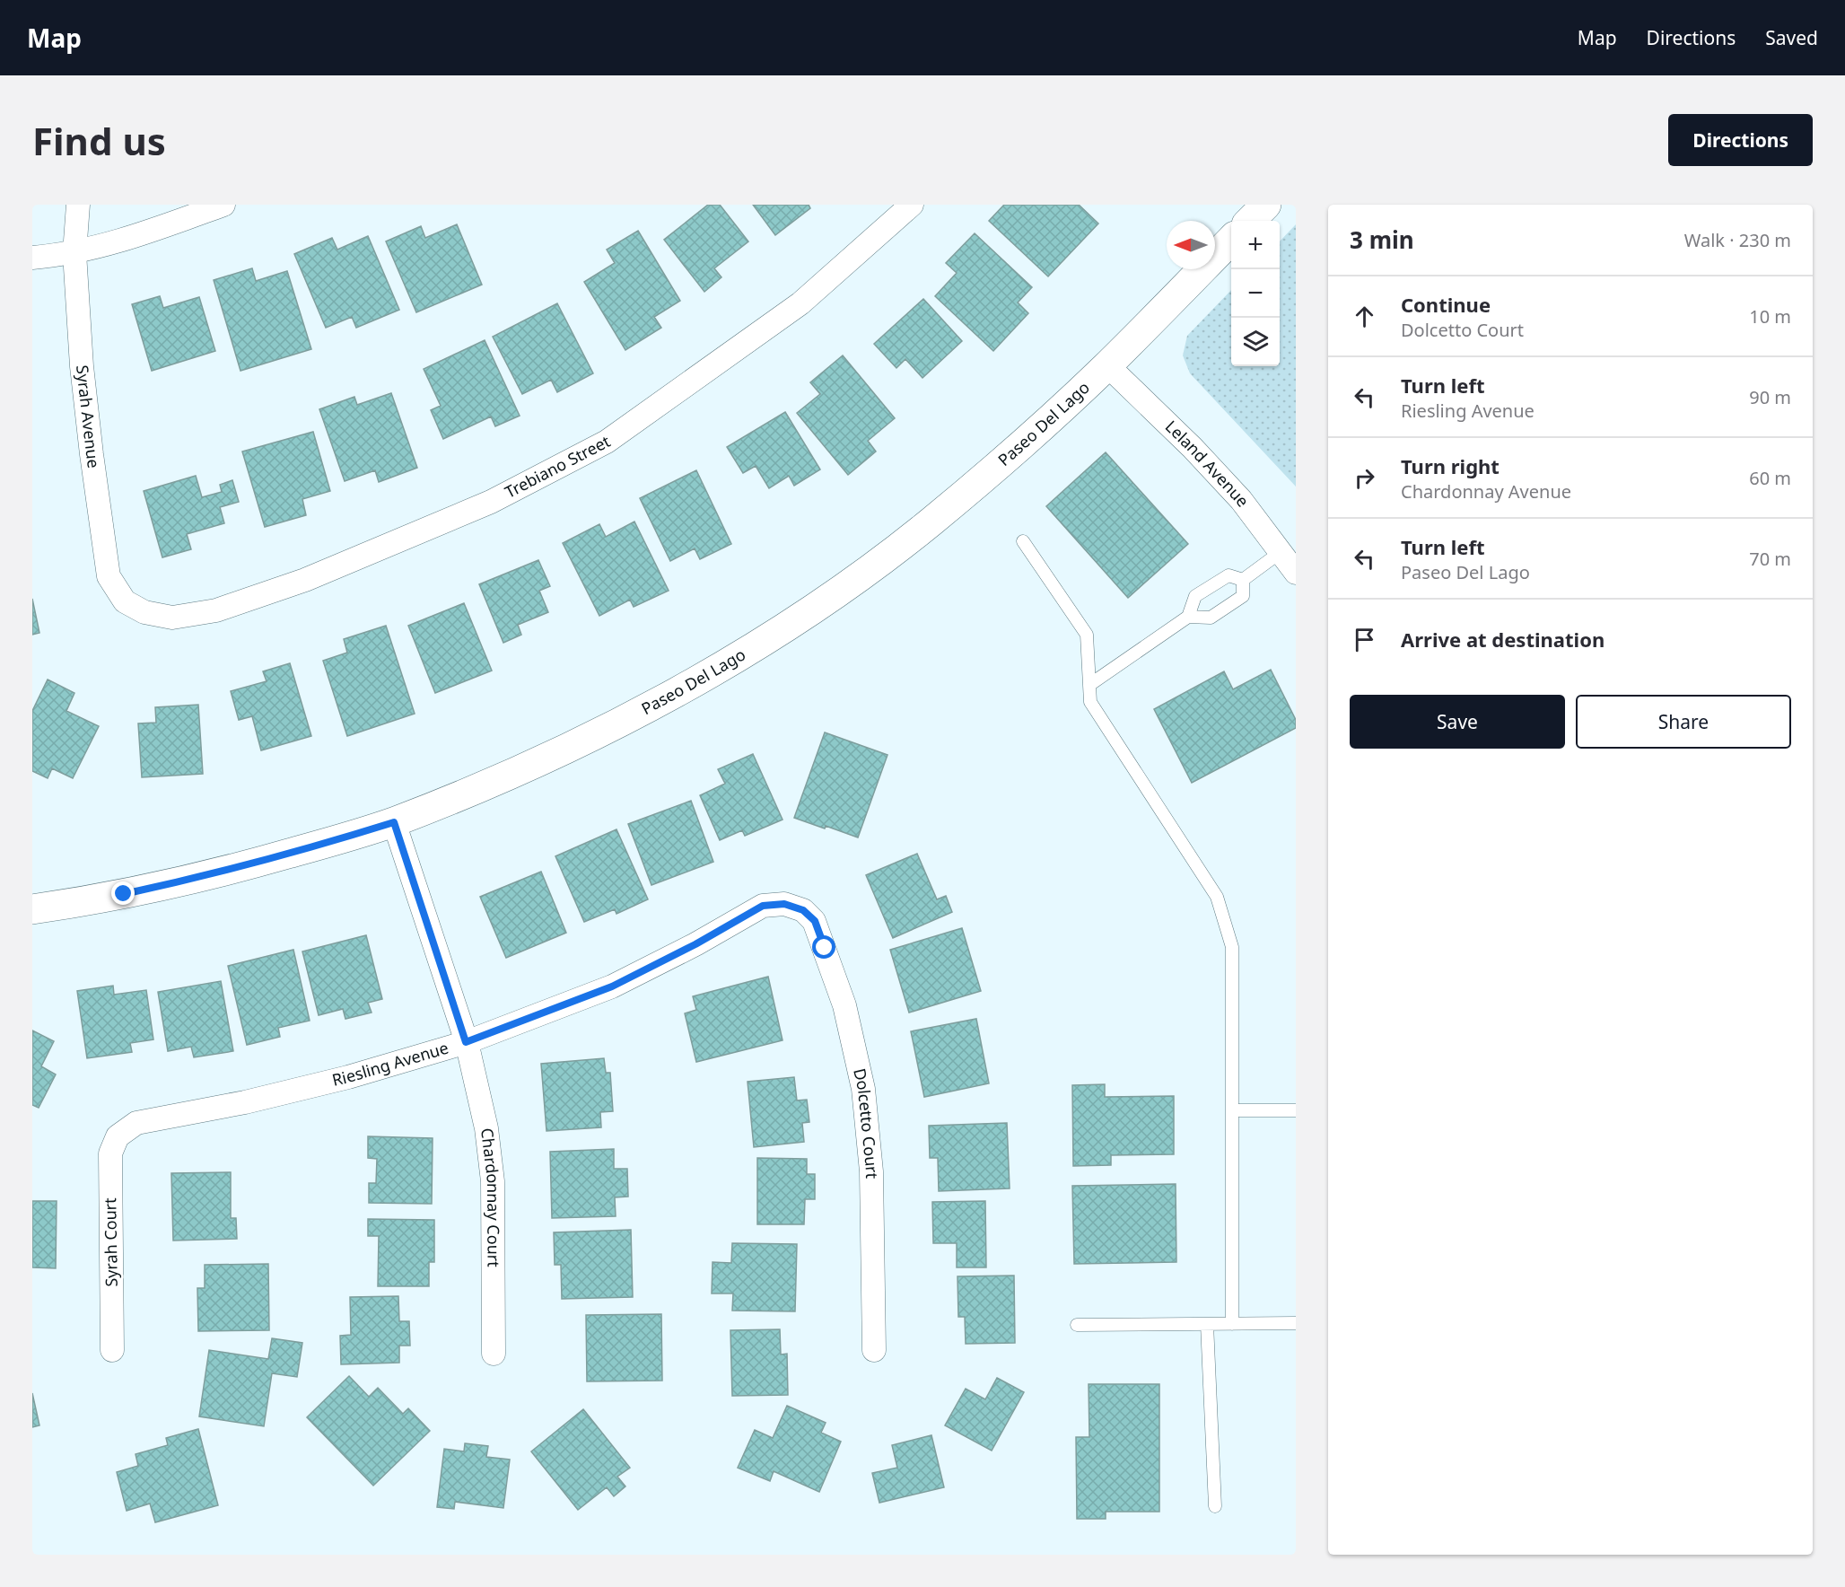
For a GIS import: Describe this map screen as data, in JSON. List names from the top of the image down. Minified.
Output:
{"streets":{"street":["Syrah Avenue","Paseo Del Lago","Leland Avenue","Trebiano Street","Riesling Avenue","Dolcetto Court","Chardonnay Court","Syrah Court"]},"crossings":[["Syrah Avenue","Trebiano Street"],["Paseo Del Lago","Leland Avenue"],["Paseo Del Lago","Chardonnay Court"],["Riesling Avenue","Dolcetto Court"],["Riesling Avenue","Chardonnay Court"],["Riesling Avenue","Syrah Court"]],"north":"left","page":{"header":"Map","nav":["Map","Directions","Saved"],"buttons":["Directions",["Save","Share"]],"title":"Find us","heading":["3 min","Walk · 230 m"],"map_buttons":["+","−"],"list":[["Continue","Dolcetto Court","10 m"],["Turn left","Riesling Avenue","90 m"],["Turn right","Chardonnay Avenue","60 m"],["Turn left","Paseo Del Lago","70 m"],"Arrive at destination"]}}
